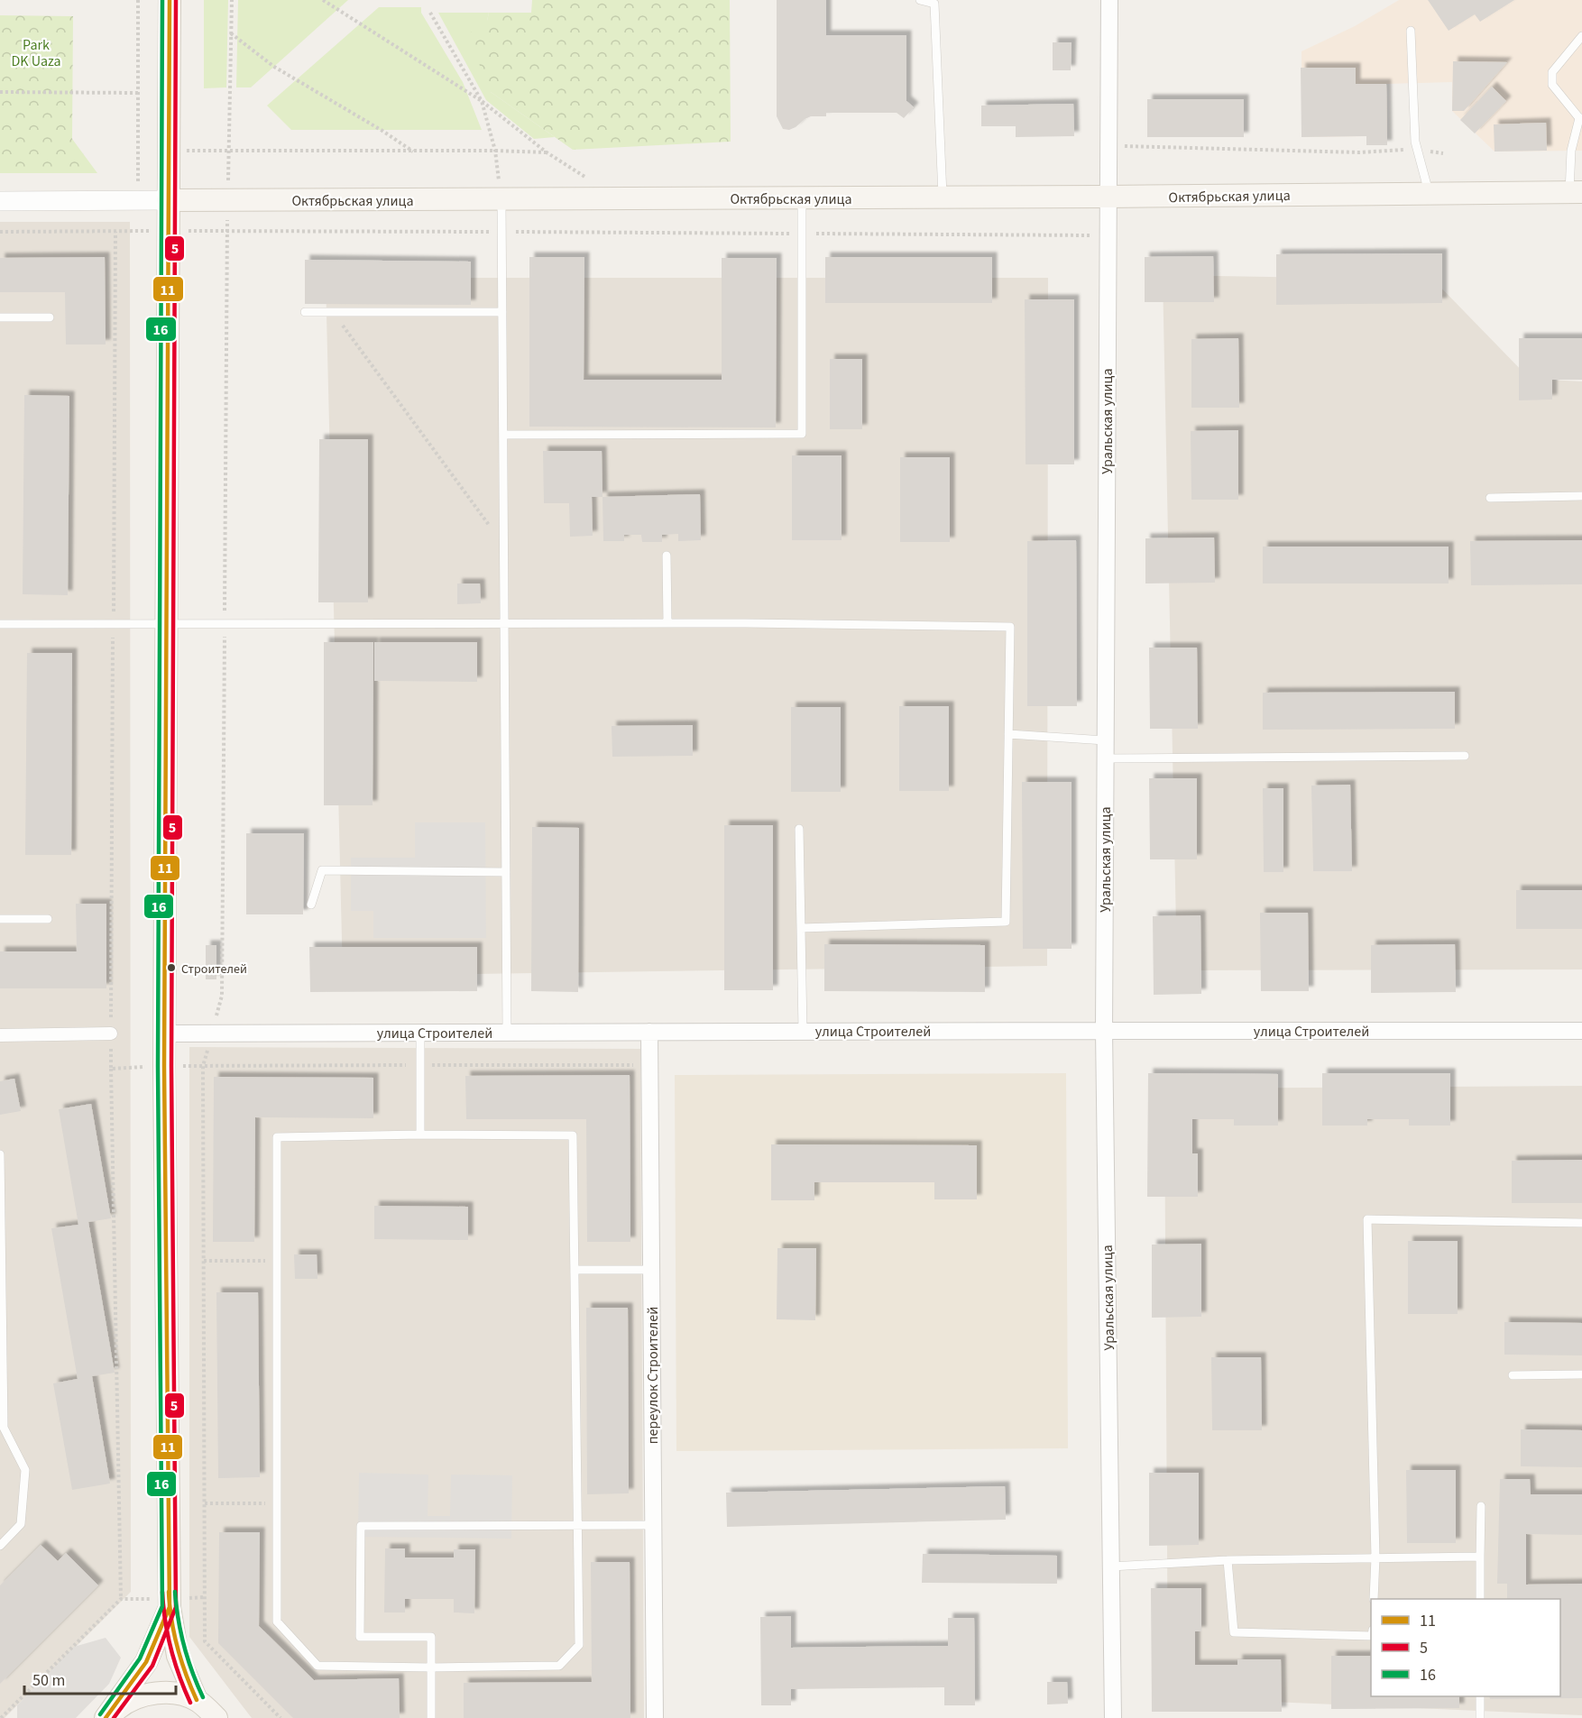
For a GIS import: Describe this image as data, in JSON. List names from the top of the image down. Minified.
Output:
{"streets":{"main road":["Октябрьская улица"],"street":["Уральская улица","улица Строителей","переулок Строителей"]},"crossings":[["Октябрьская улица","Уральская улица"],["Уральская улица","улица Строителей"],["улица Строителей","переулок Строителей"]],"parks":["Park DK Uaza"],"places":["Строителей"],"lines":["transit line 11","transit line 5","transit line 16"],"legend":["11","5","16"],"scale_bar":"50 m"}
